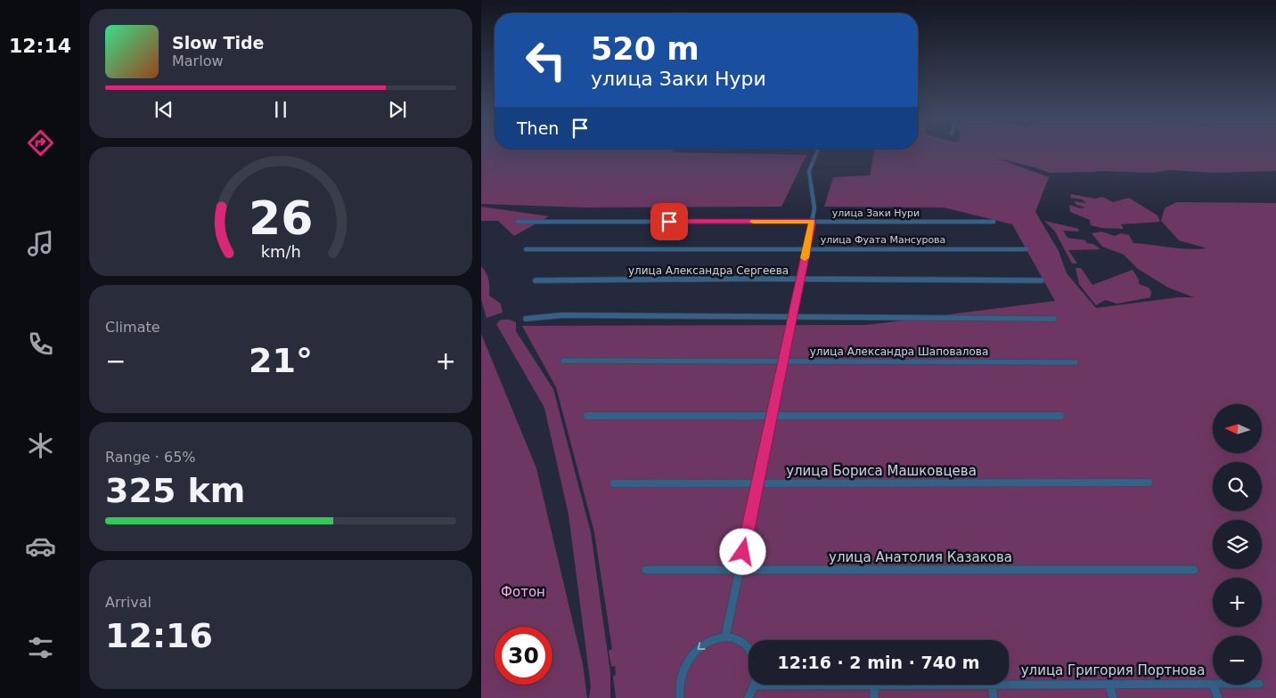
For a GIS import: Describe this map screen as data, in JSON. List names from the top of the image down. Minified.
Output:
{"streets":{"street":["улица Заки Нури","улица Фуата Мансурова","улица Александра Сергеева","улица Александра Шаповалова","улица Бориса Машковцева","улица Анатолия Казакова","улица Григория Портнова"]},"parks":["Фотон"],"north":"left","page":{"tabs":"12:14","turn":["520 m","улица Заки Нури"],"song":["Slow Tide","Marlow"],"then":"Then","tile":["Climate",["Range · 65%","325 km"],["Arrival","12:16"]],"heat":["−","21°","+"],"map_buttons":["+","−"],"limit":"30","trip":"12:16 · 2 min · 740 m","gauge":["26","km/h"]}}
